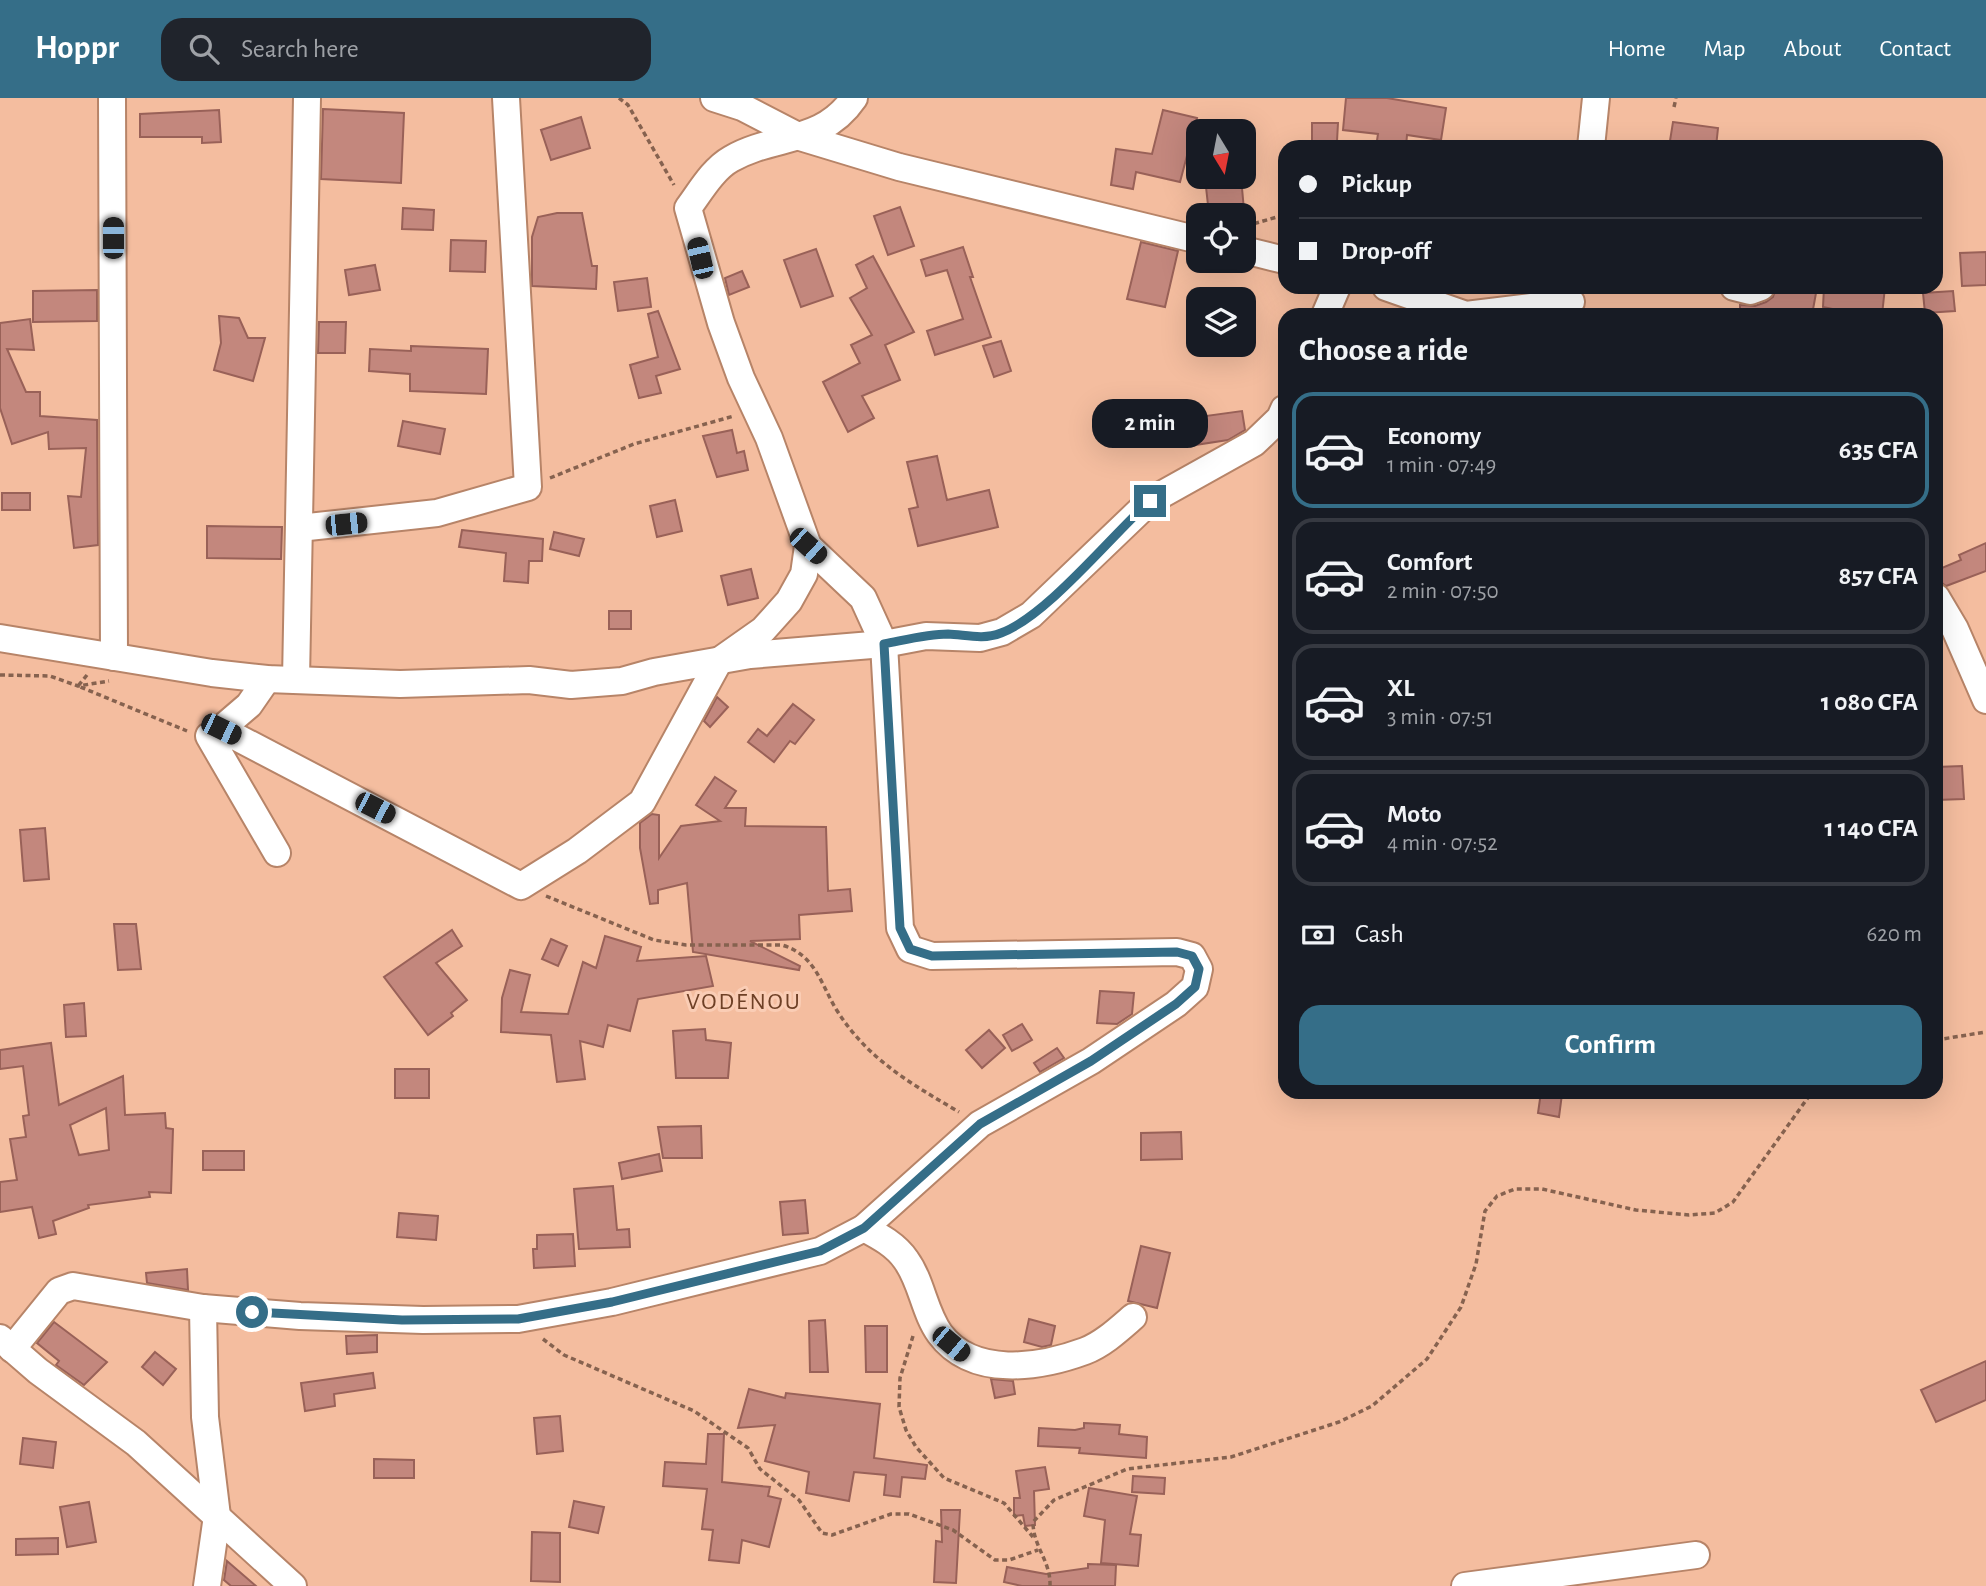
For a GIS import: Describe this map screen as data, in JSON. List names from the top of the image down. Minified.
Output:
{"districts":["VODÉNOU"],"north":"bottom","page":{"header":"Hoppr","search":"Search here","nav":["Home","Map","About","Contact"],"banner":["Pickup","Drop-off"],"heading":"Choose a ride","list":[{"name":"Economy","note":"1 min · 07:49","value":"635 CFA"},{"name":"Comfort","note":"2 min · 07:50","value":"857 CFA"},{"name":"XL","note":"3 min · 07:51","value":"1 080 CFA"},{"name":"Moto","note":"4 min · 07:52","value":"1 140 CFA"}],"bubble":"2 min","pay":["Cash","620 m"],"buttons":"Confirm"}}
